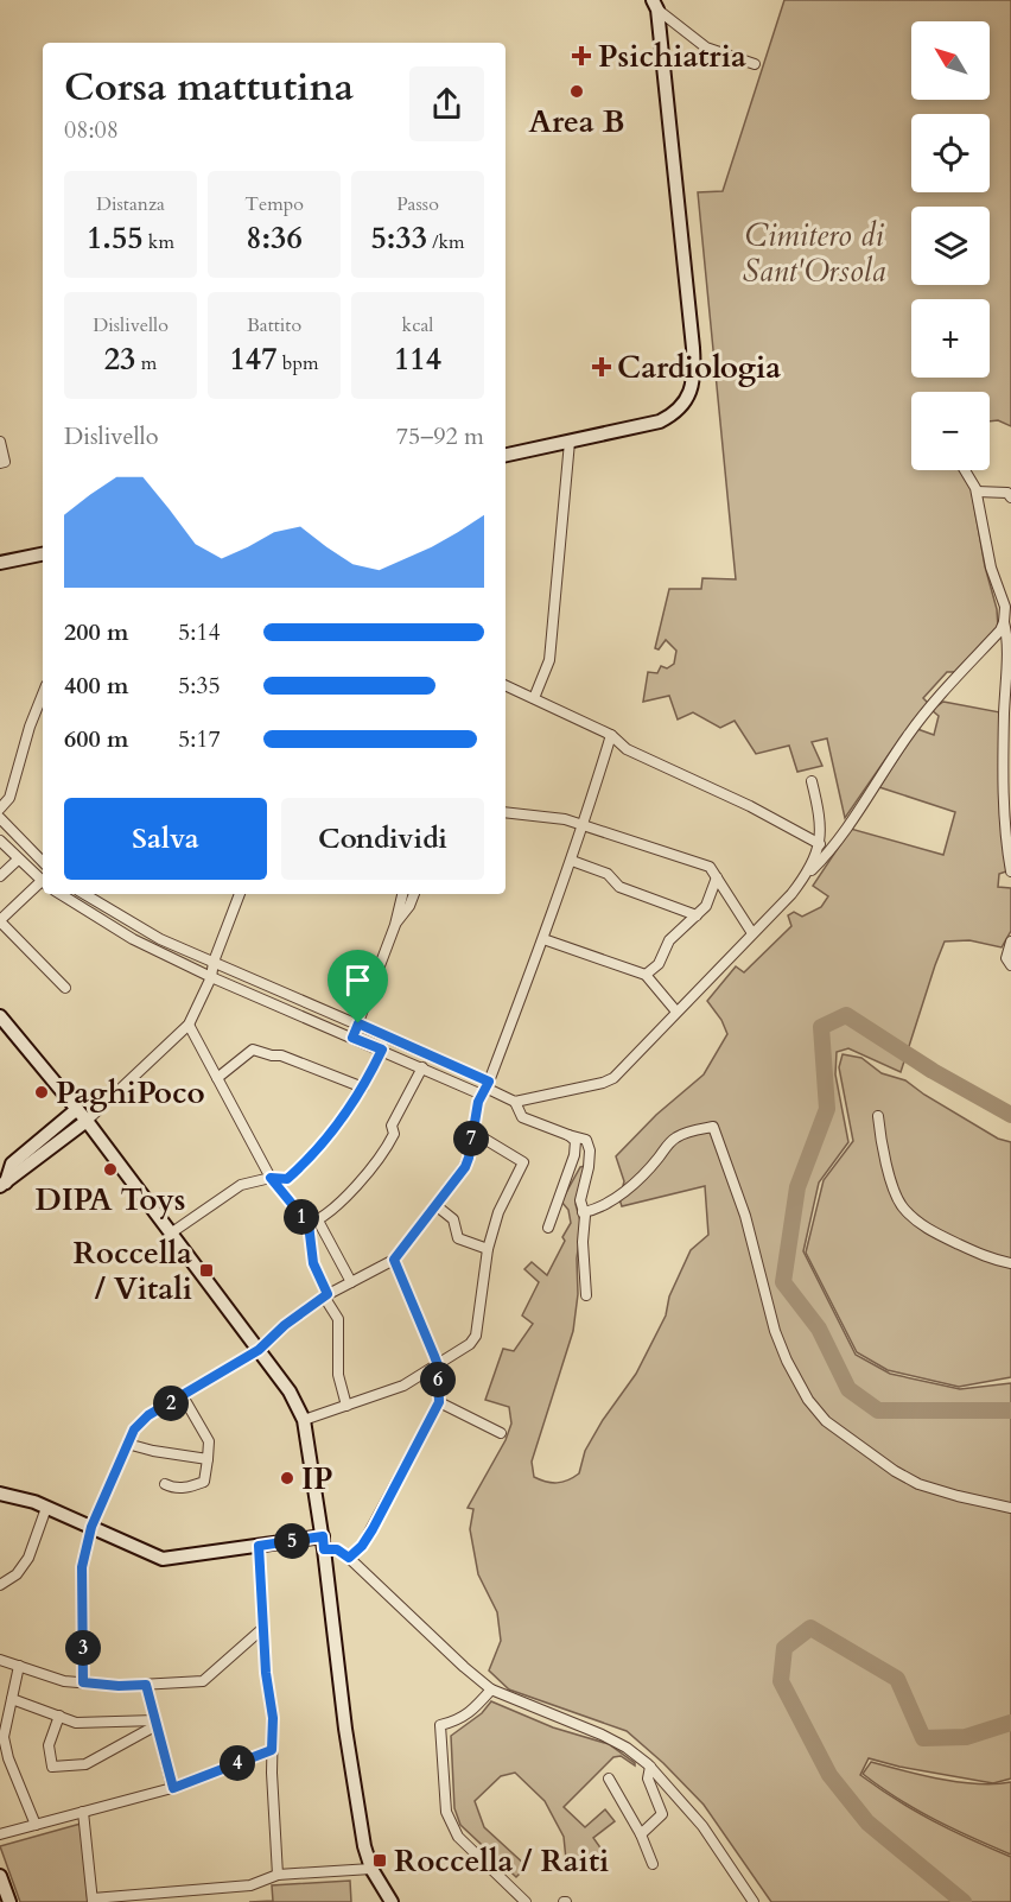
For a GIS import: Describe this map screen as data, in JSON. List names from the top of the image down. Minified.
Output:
{"parks":["Cimitero di Sant'Orsola"],"places":{"health":["Psichiatria","Cardiologia"],"other":["Area B","PaghiPoco","DIPA Toys","IP"],"transit":["Roccella / Vitali","Roccella / Raiti"]},"north":"top left","page":{"map_buttons":["+","−"],"heading":["Corsa mattutina","08:08"],"stats":[["Distanza","1.55 km"],["Tempo","8:36"],["Passo","5:33 /km"],["Dislivello","23 m"],["Battito","147 bpm"],["kcal","114"]],"chart":["Dislivello","75–92 m"],"list":[{"name":"200 m","note":"5:14"},{"name":"400 m","note":"5:35"},{"name":"600 m","note":"5:17"}],"buttons":["Salva","Condividi"],"pins":["7","1","6","2","5","3","4"]}}
